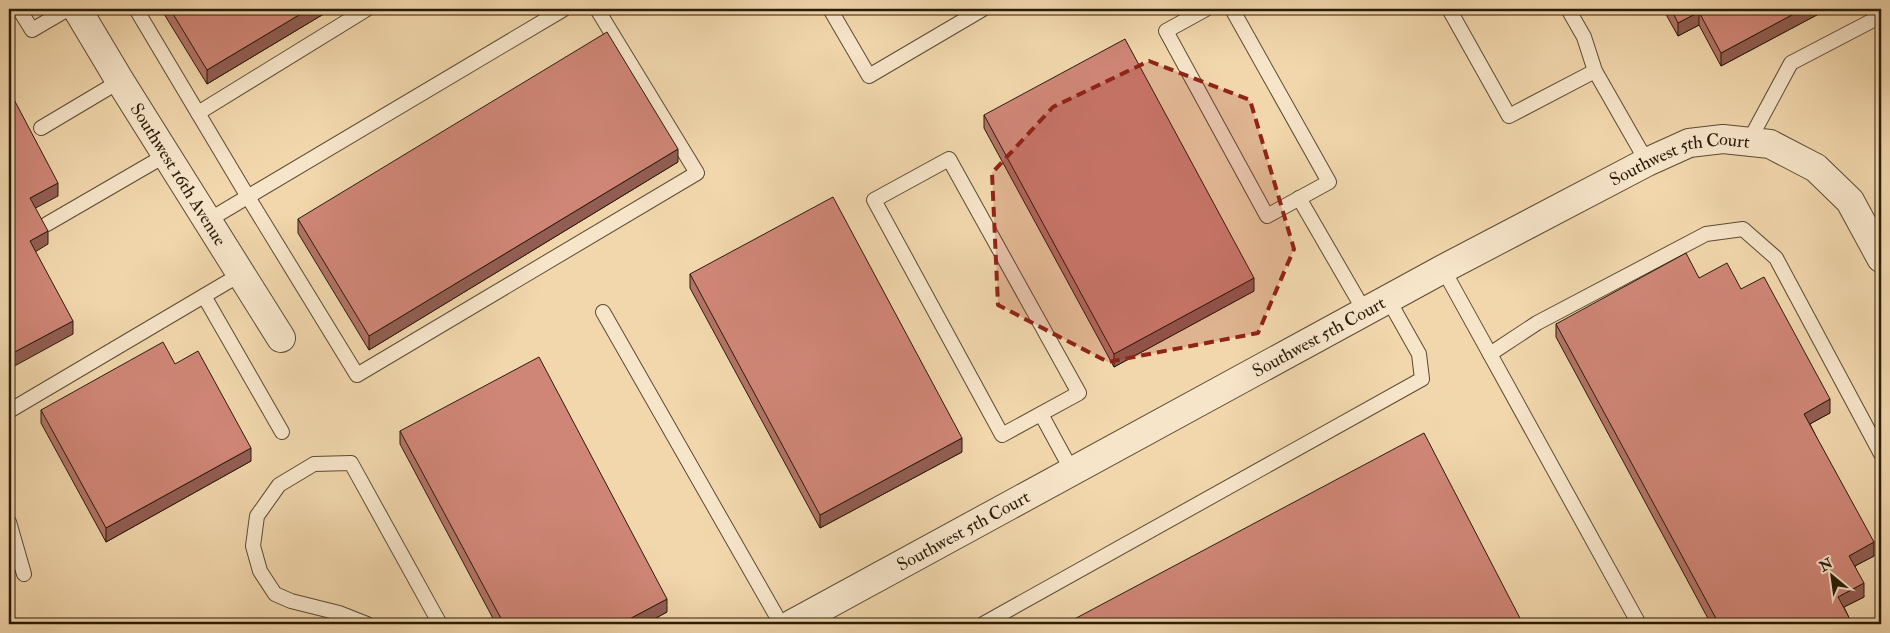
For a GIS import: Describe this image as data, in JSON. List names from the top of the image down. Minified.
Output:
{"streets":{"street":["Southwest 5th Court","Southwest 16th Avenue"]},"north":"top left"}
